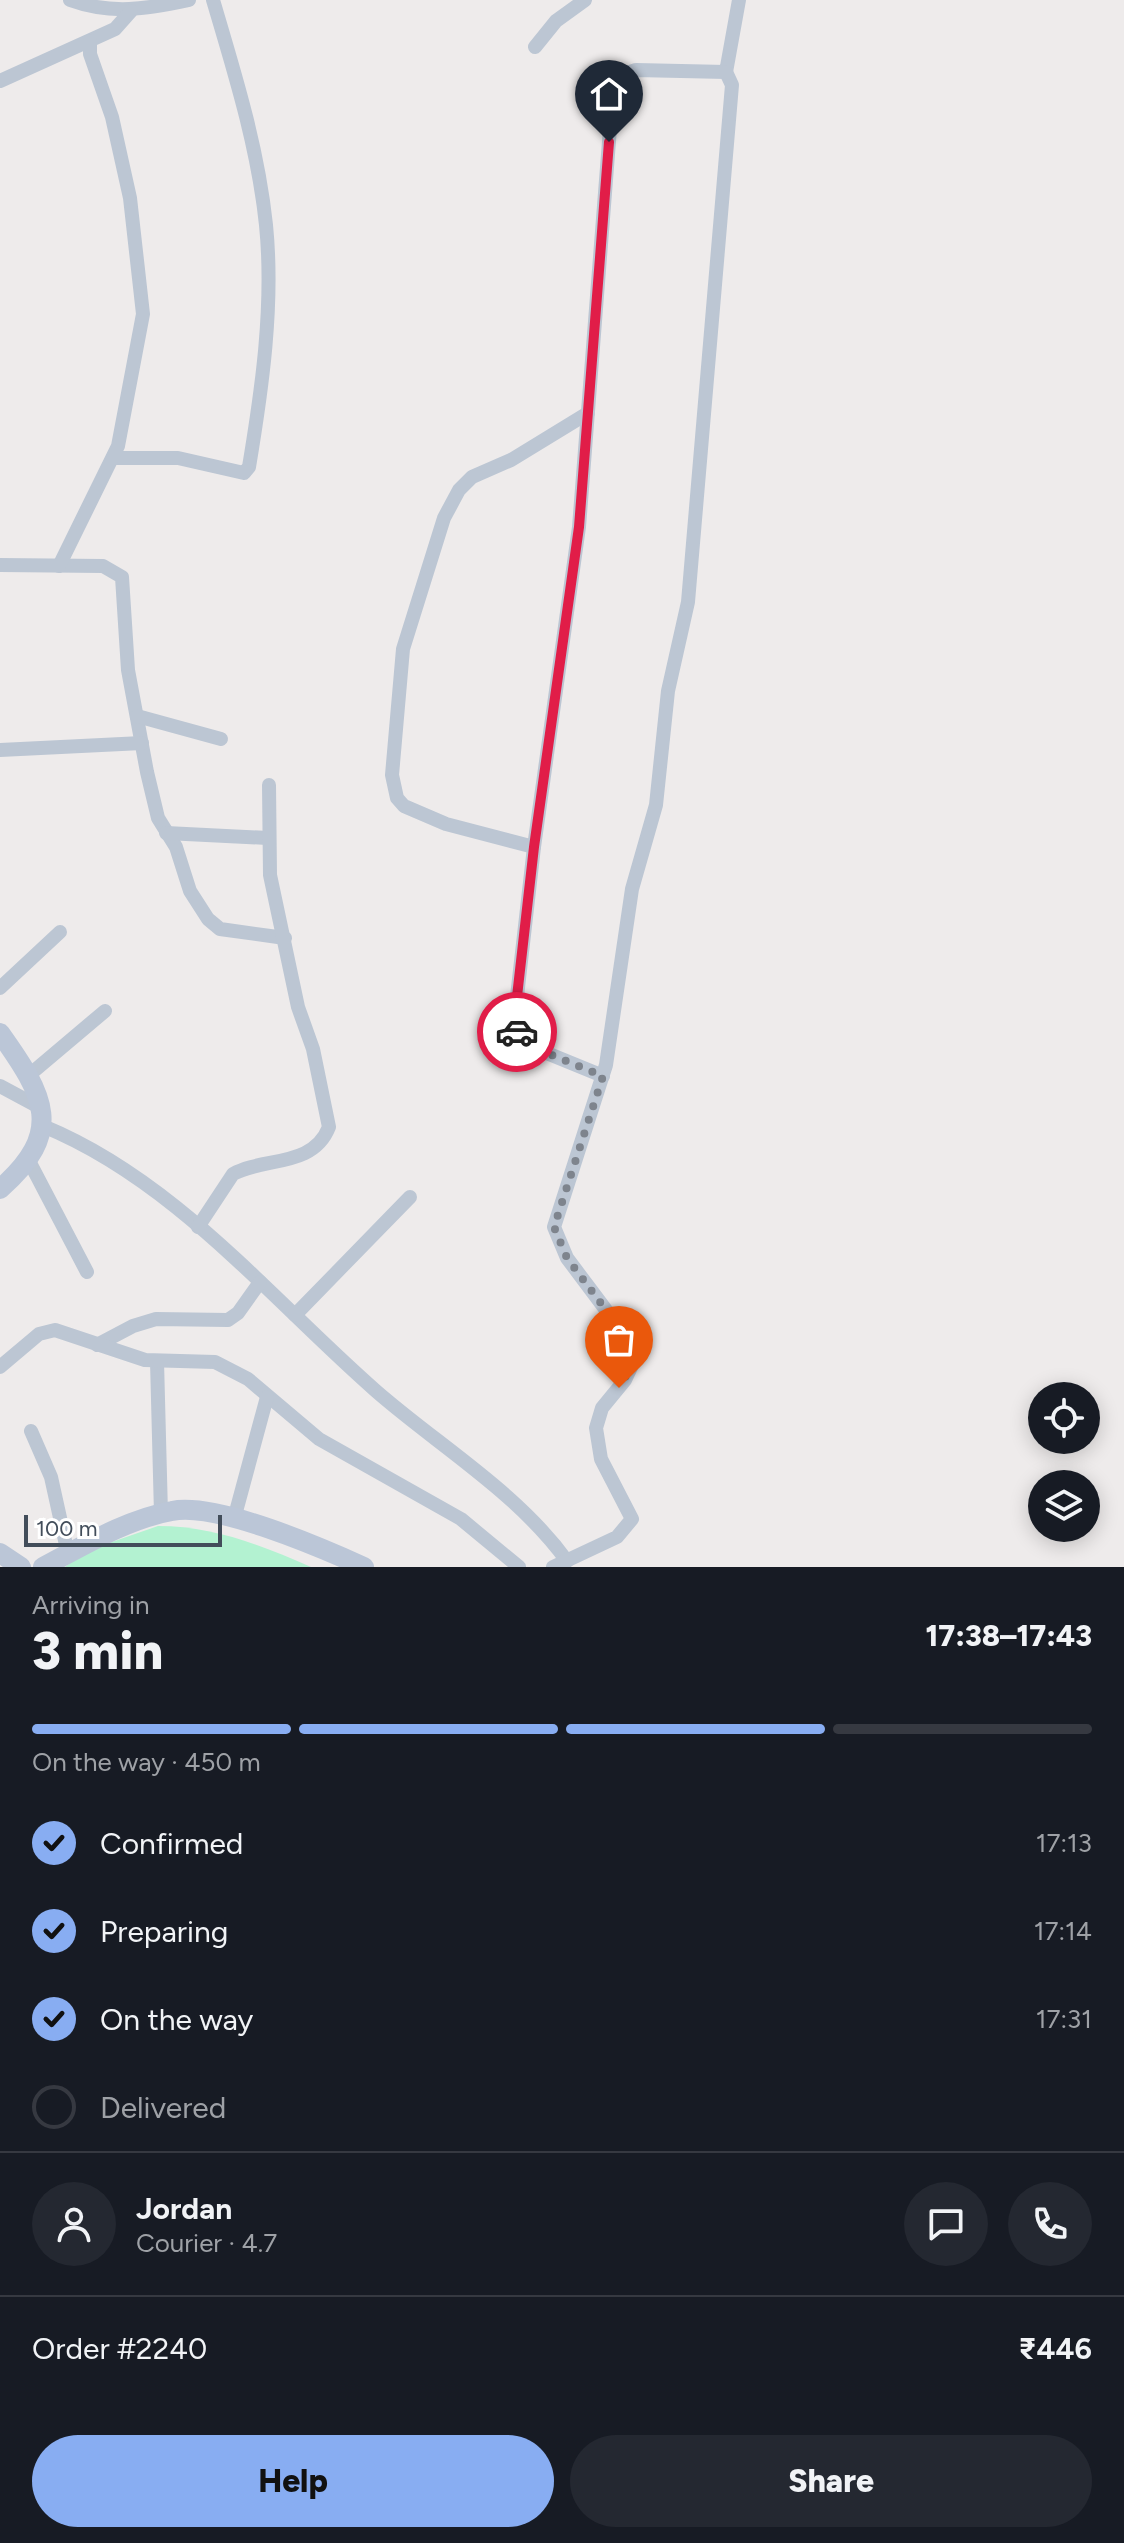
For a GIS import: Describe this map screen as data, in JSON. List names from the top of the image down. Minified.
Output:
{"scale_bar":"100 m","page":{"scale":"100 m","heading":["3 min","Arriving in","17:38–17:43"],"panel":["Jordan","Courier · 4.7","Order #2240","₹446"],"bar":"On the way · 450 m","list":[["Confirmed","17:13"],["Preparing","17:14"],["On the way","17:31"],"Delivered"],"buttons":["Help","Share"]}}
